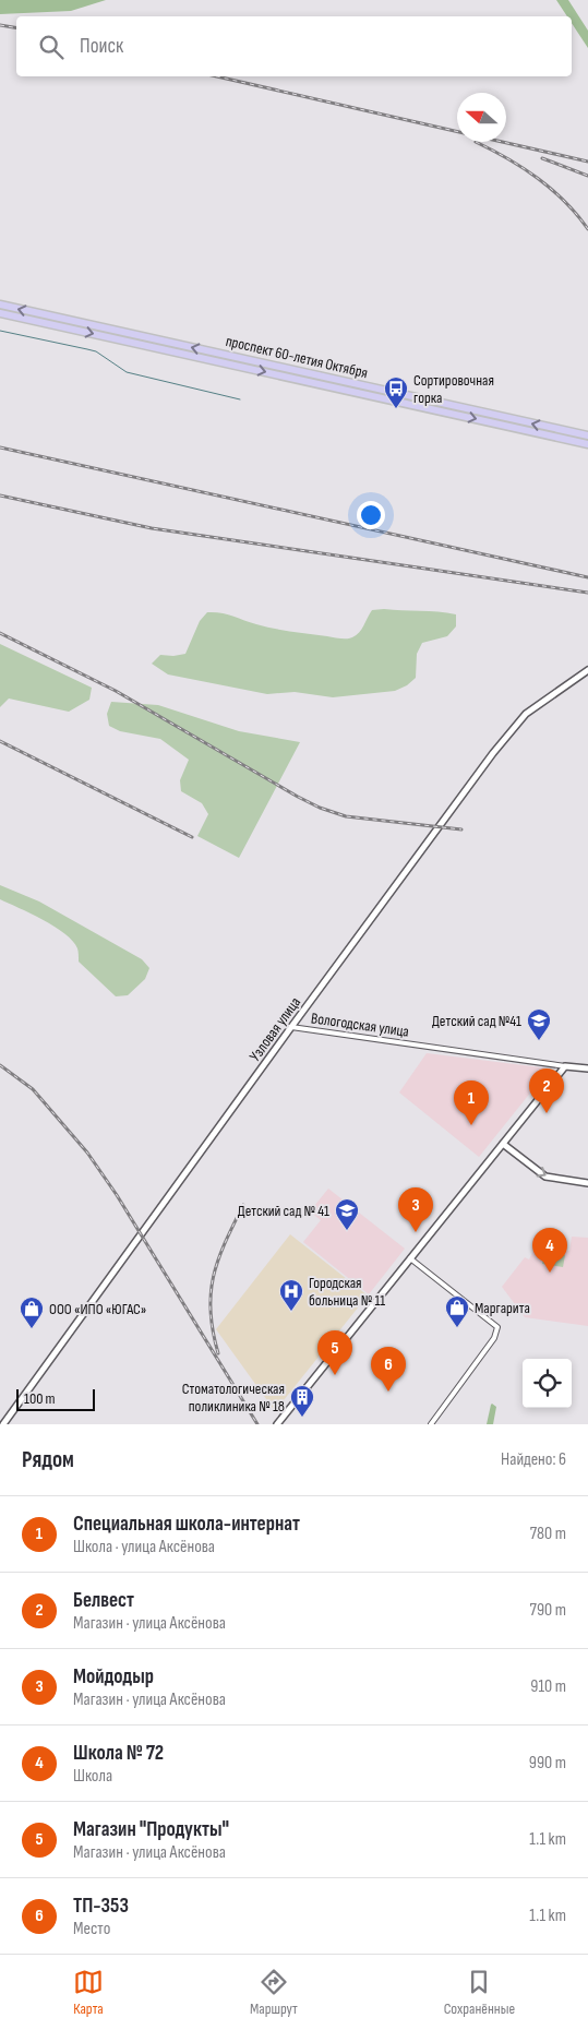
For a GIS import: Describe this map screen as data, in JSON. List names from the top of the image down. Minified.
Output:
{"streets":{"highway":["проспект 60-летия Октября"],"street":["Вологодская улица","Узловая улица"]},"crossings":[["Вологодская улица","Узловая улица"]],"places":{"bus stop":["Сортировочная горка"],"school or university":["Детский сад №41","Детский сад № 41"],"hospital":["Городская больница № 11"],"shop":["Маргарита","ООО «ИПО «ЮГАС»"],"building":["Стоматологическая поликлиника № 18"]},"scale_bar":"100 m","north":"left","page":{"search":"Поиск","pins":["2","1","3","4","5","6"],"scale":"100 m","heading":["Рядом","Найдено: 6"],"list":[{"mark":"1","name":"Специальная школа-интернат","note":"Школа · улица Аксёнова","value":"780 m"},{"mark":"2","name":"Белвест","note":"Магазин · улица Аксёнова","value":"790 m"},{"mark":"3","name":"Мойдодыр","note":"Магазин · улица Аксёнова","value":"910 m"},{"mark":"4","name":"Школа № 72","note":"Школа","value":"990 m"},{"mark":"5","name":"Магазин \"Продукты\"","note":"Магазин · улица Аксёнова","value":"1.1 km"},{"mark":"6","name":"ТП-353","note":"Место","value":"1.1 km"}],"nav":["Карта","Маршрут","Сохранённые"]}}
